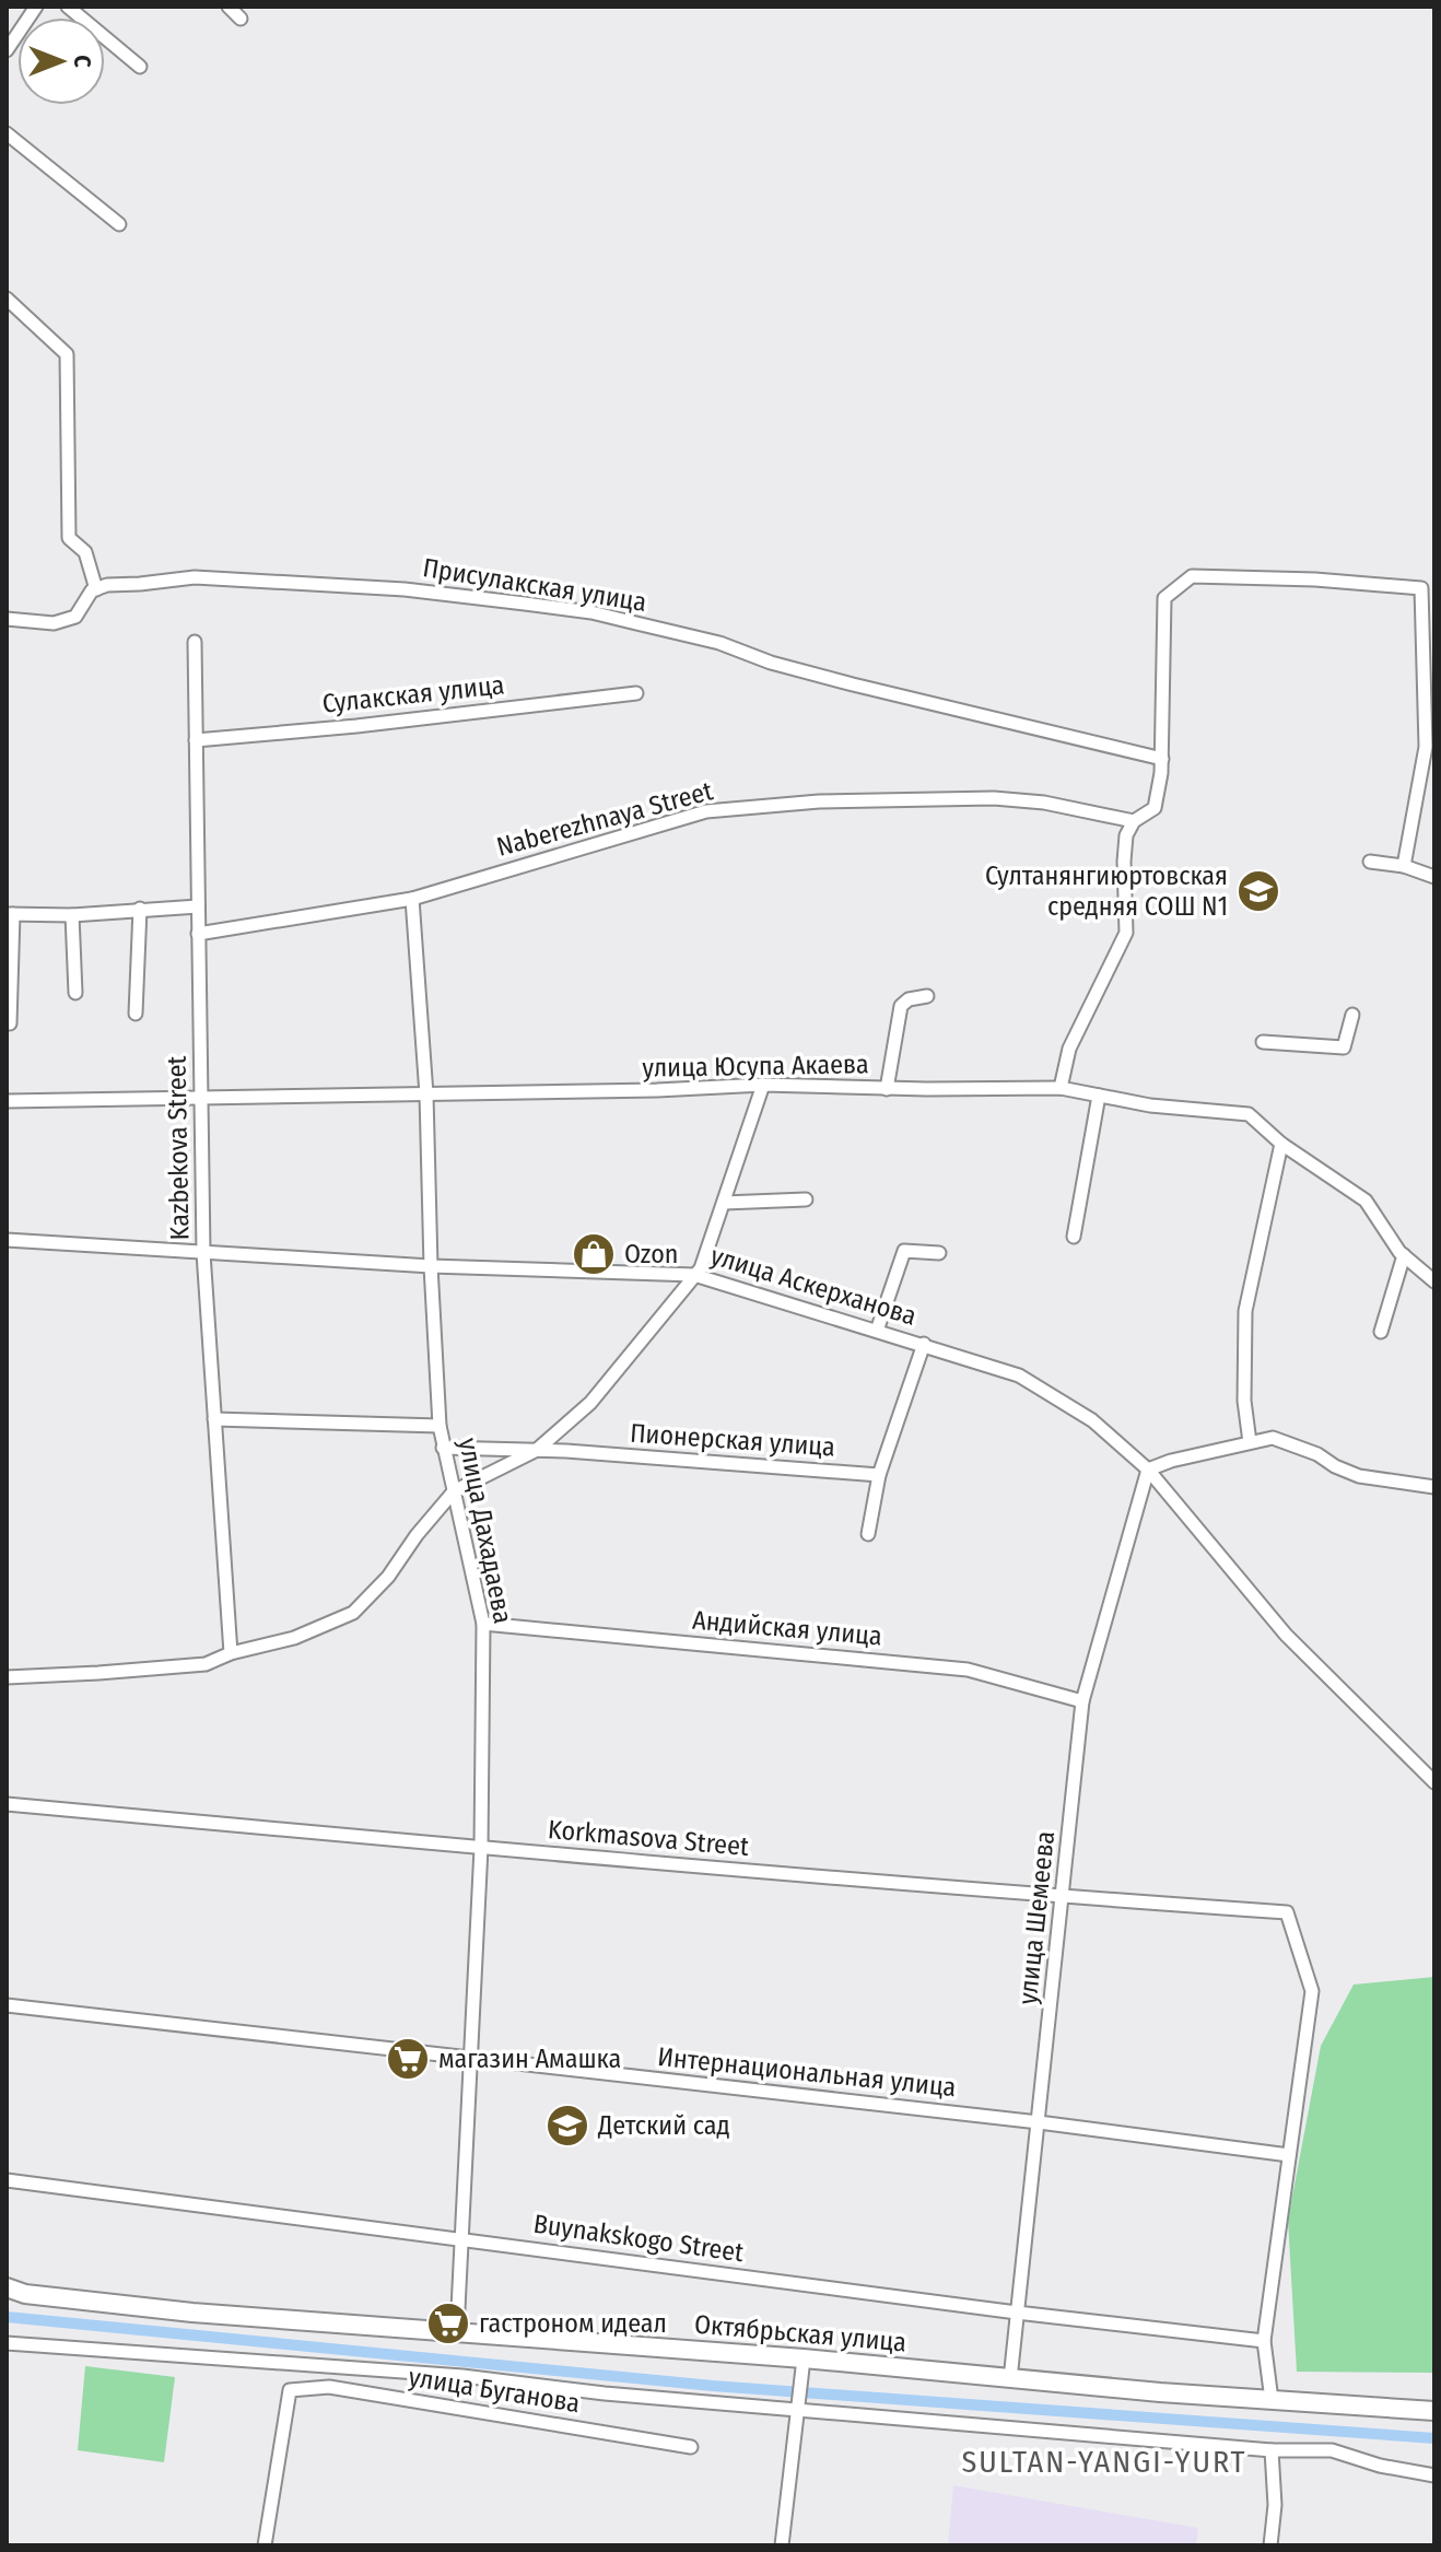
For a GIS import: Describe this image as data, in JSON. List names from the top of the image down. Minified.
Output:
{"streets":{"street":["Присулакская улица","Сулакская улица","Naberezhnaya Street","улица Юсупа Акаева","Kazbekova Street","улица Аскерханова","Пионерская улица","улица Дахадаева","Андийская улица","Korkmasova Street","улица Шемеева","Интернациональная улица","Buynakskogo Street","Октябрьская улица","улица Буганова"]},"crossings":[["Сулакская улица","Kazbekova Street"],["Naberezhnaya Street","Kazbekova Street"],["Naberezhnaya Street","улица Дахадаева"],["улица Юсупа Акаева","Kazbekova Street"],["улица Юсупа Акаева","улица Дахадаева"],["Kazbekova Street","улица Аскерханова"],["улица Аскерханова","улица Дахадаева"],["улица Аскерханова","улица Шемеева"],["Пионерская улица","улица Дахадаева"],["улица Дахадаева","Андийская улица"],["улица Дахадаева","Korkmasova Street"],["улица Дахадаева","Интернациональная улица"],["улица Дахадаева","Buynakskogo Street"],["улица Дахадаева","Октябрьская улица"],["Андийская улица","улица Шемеева"],["Korkmasova Street","улица Шемеева"],["Korkmasova Street","Интернациональная улица"],["улица Шемеева","Интернациональная улица"],["улица Шемеева","Buynakskogo Street"],["улица Шемеева","Октябрьская улица"]],"districts":["SULTAN-YANGI-YURT"],"places":{"school or university":["Султанянгиюртовская средняя СОШ N1","Детский сад"],"shop":["Ozon"],"supermarket":["магазин Амашка","гастроном идеал"]},"north":"right"}
